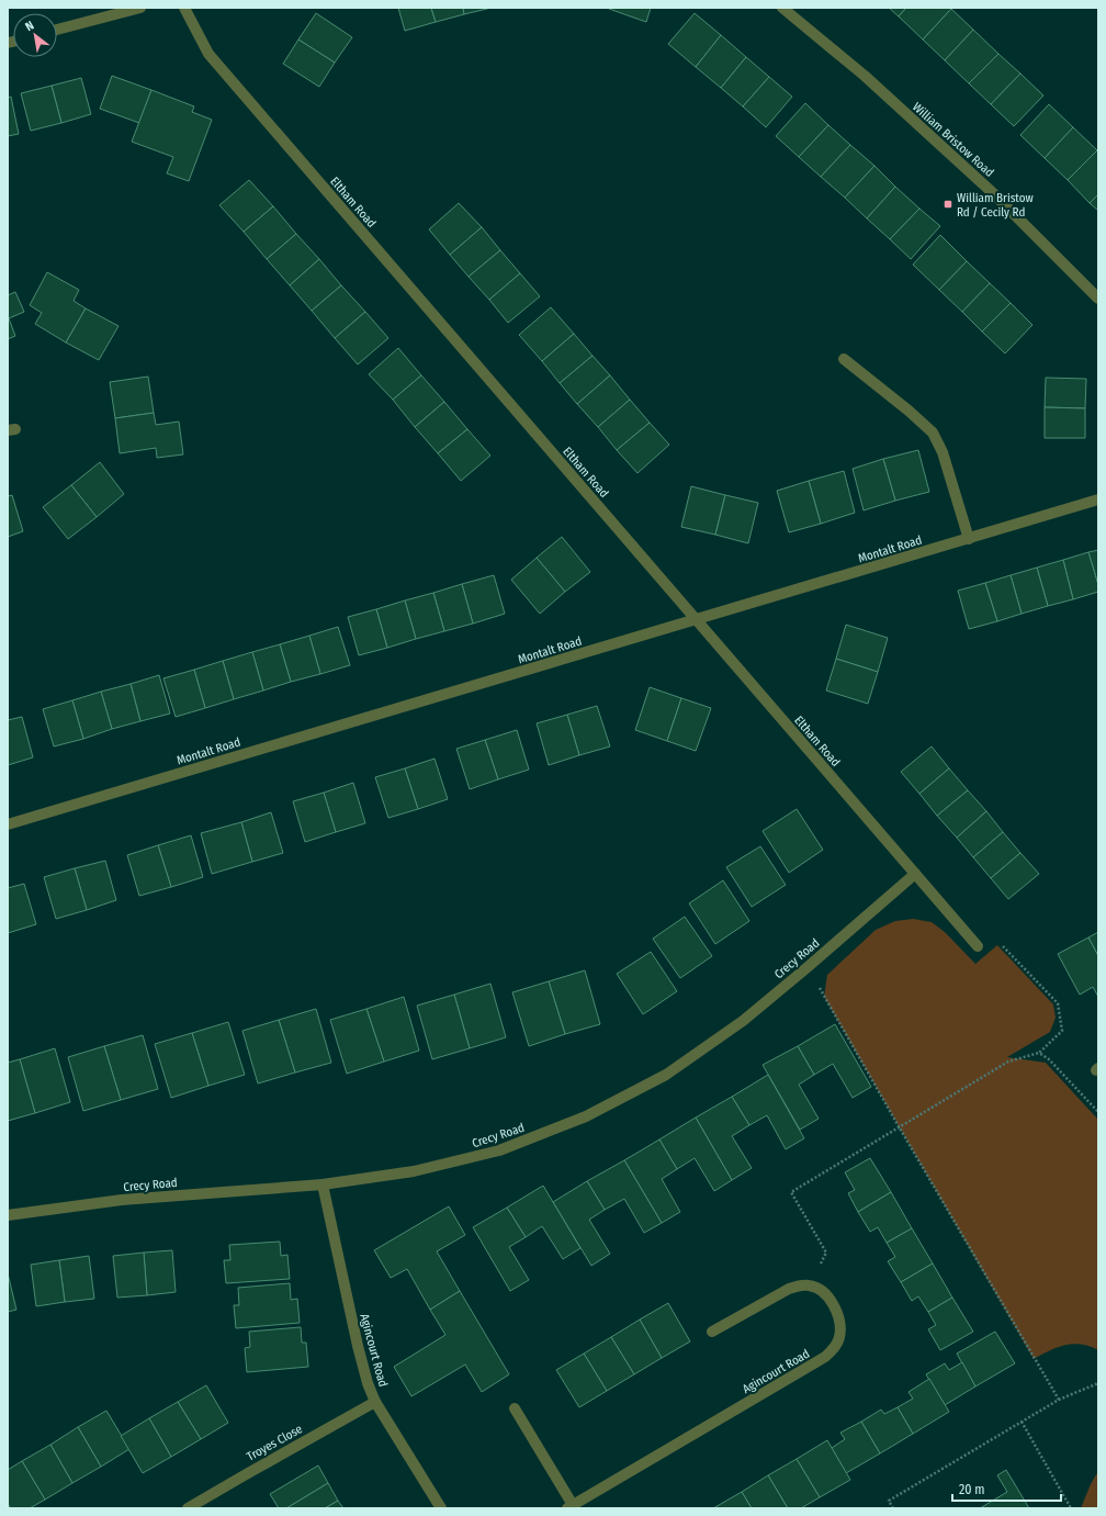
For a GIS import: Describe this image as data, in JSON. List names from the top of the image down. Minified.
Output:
{"streets":{"street":["William Bristow Road","Eltham Road","Montalt Road","Crecy Road","Agincourt Road","Troyes Close"]},"crossings":[["Eltham Road","Montalt Road"],["Eltham Road","Crecy Road"],["Crecy Road","Agincourt Road"],["Agincourt Road","Troyes Close"]],"places":{"transit":["William Bristow Rd / Cecily Rd"]},"scale_bar":"20 m","north":"top left"}
